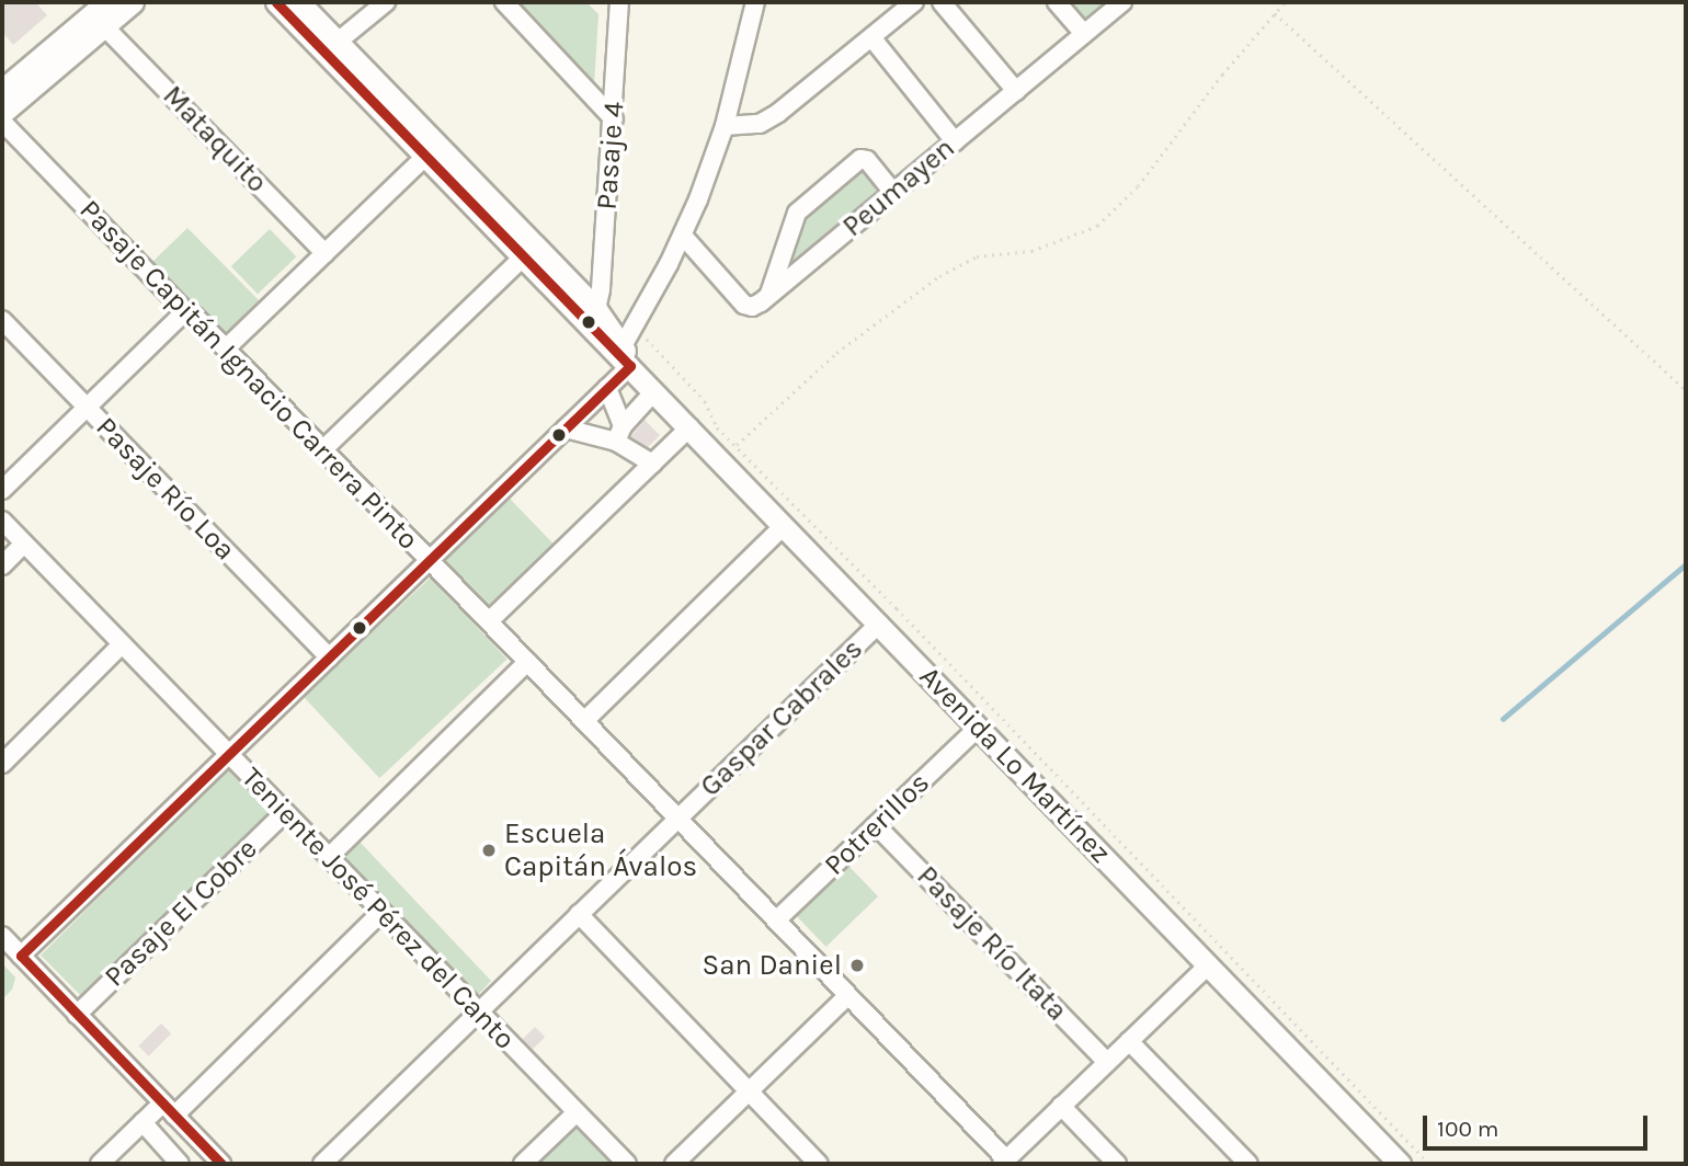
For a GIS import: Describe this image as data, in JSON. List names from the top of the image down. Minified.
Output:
{"streets":{"main road":["Avenida Lo Martínez"],"street":["Mataquito","Pasaje 4","Peumayen","Pasaje Capitán Ignacio Carrera Pinto","Pasaje Río Loa","Gaspar Cabrales","Potrerillos","Teniente José Pérez del Canto","Pasaje El Cobre","Pasaje Río Itata"]},"crossings":[["Pasaje 4","Avenida Lo Martínez"],["Pasaje Capitán Ignacio Carrera Pinto","Gaspar Cabrales"],["Pasaje Capitán Ignacio Carrera Pinto","Potrerillos"],["Gaspar Cabrales","Avenida Lo Martínez"],["Gaspar Cabrales","Teniente José Pérez del Canto"],["Avenida Lo Martínez","Potrerillos"],["Potrerillos","Pasaje Río Itata"],["Teniente José Pérez del Canto","Pasaje El Cobre"]],"places":["Escuela Capitán Ávalos","San Daniel"],"scale_bar":"100 m"}
